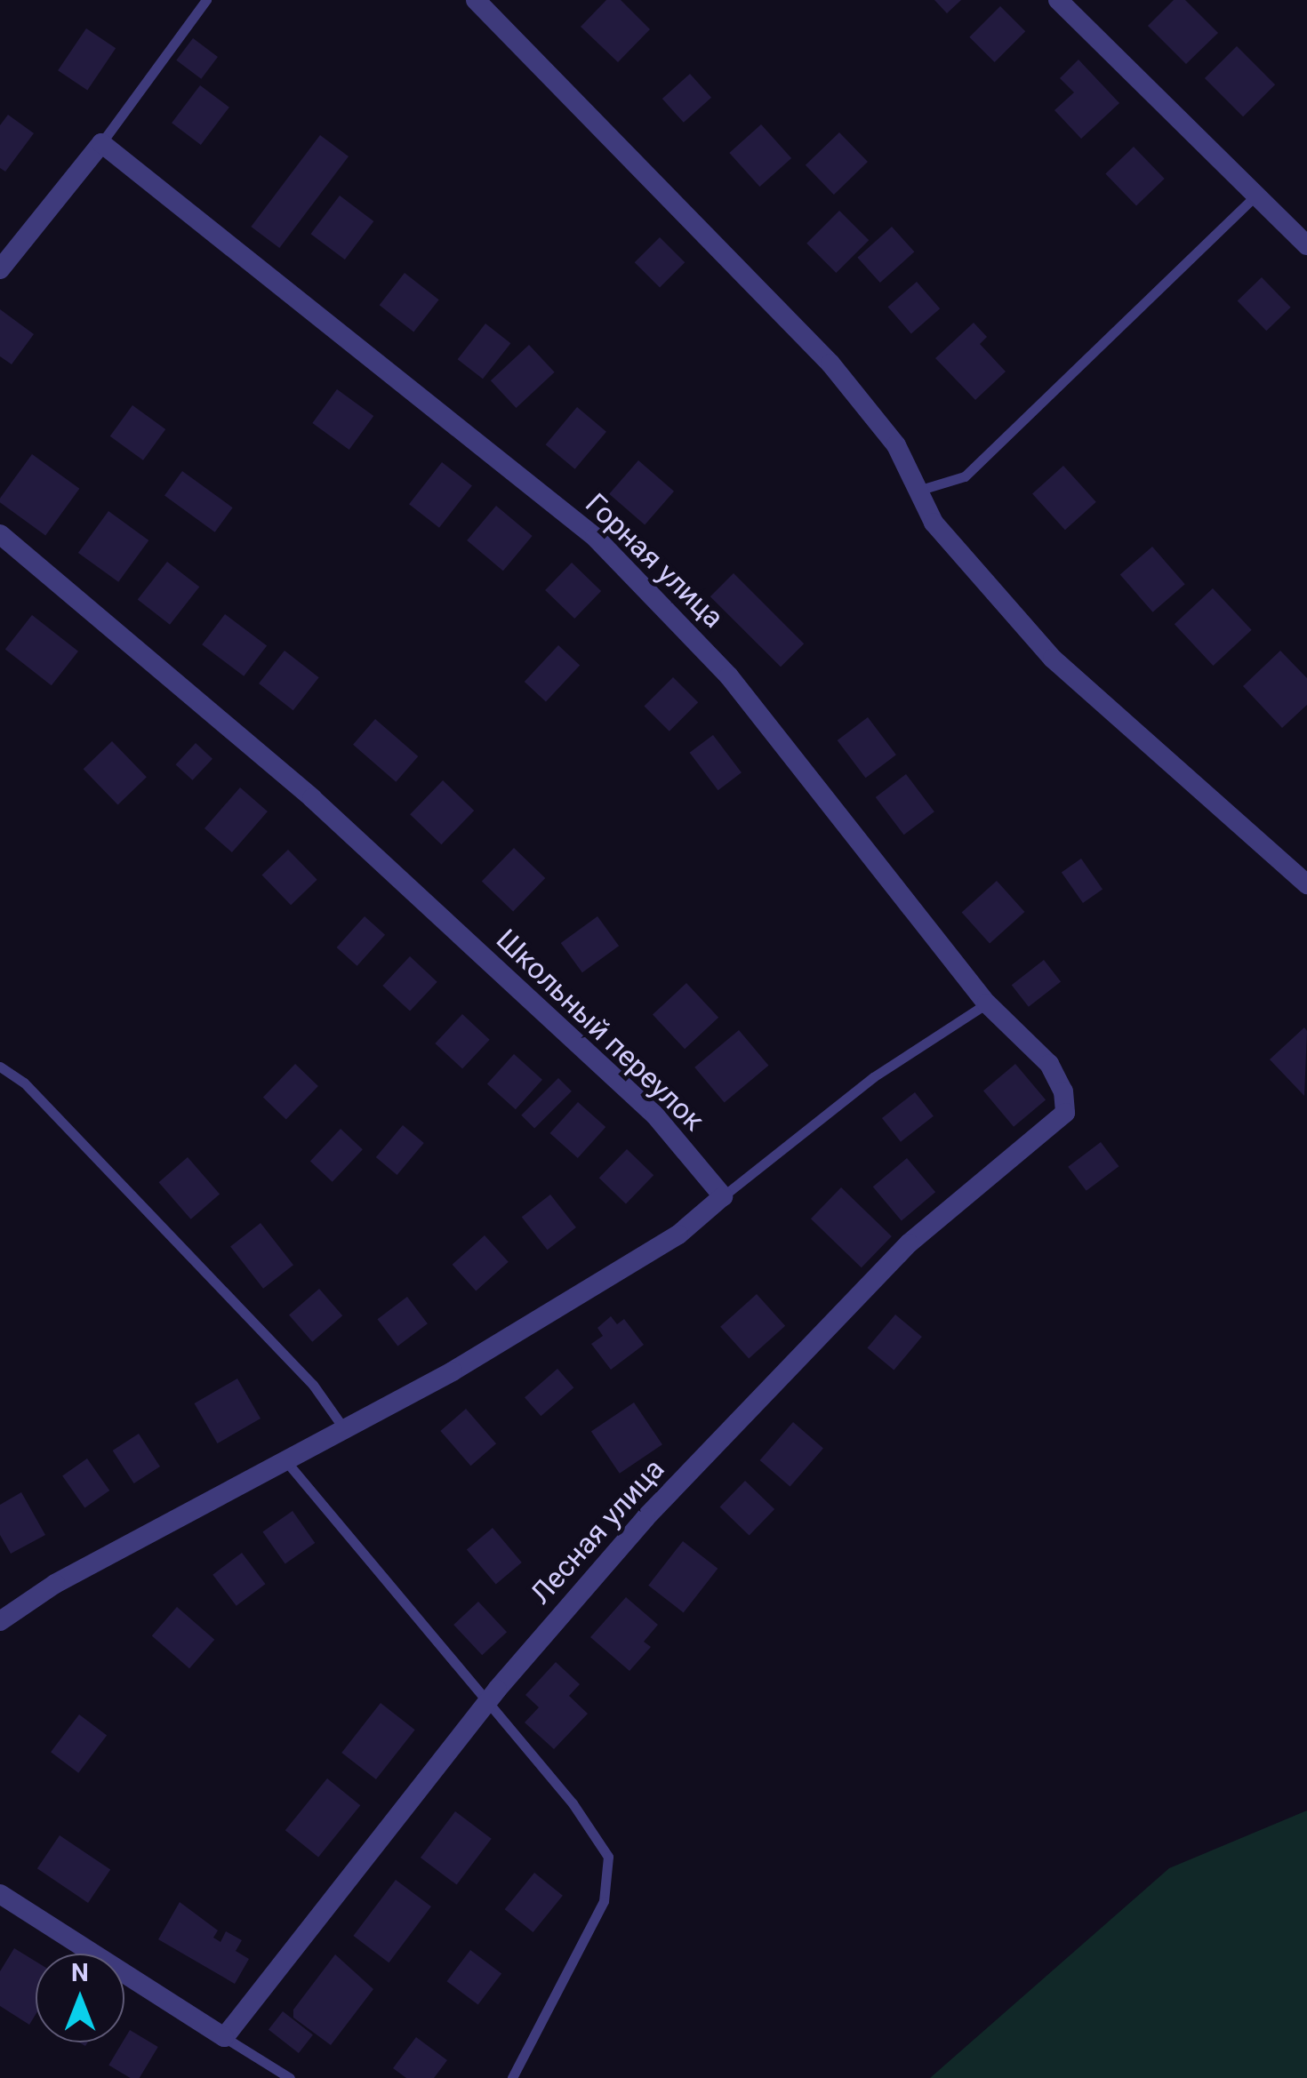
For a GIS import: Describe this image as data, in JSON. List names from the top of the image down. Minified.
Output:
{"streets":{"street":["Горная улица","Школьный переулок","Лесная улица"]},"crossings":[["Горная улица","Лесная улица"]],"north":"top"}
